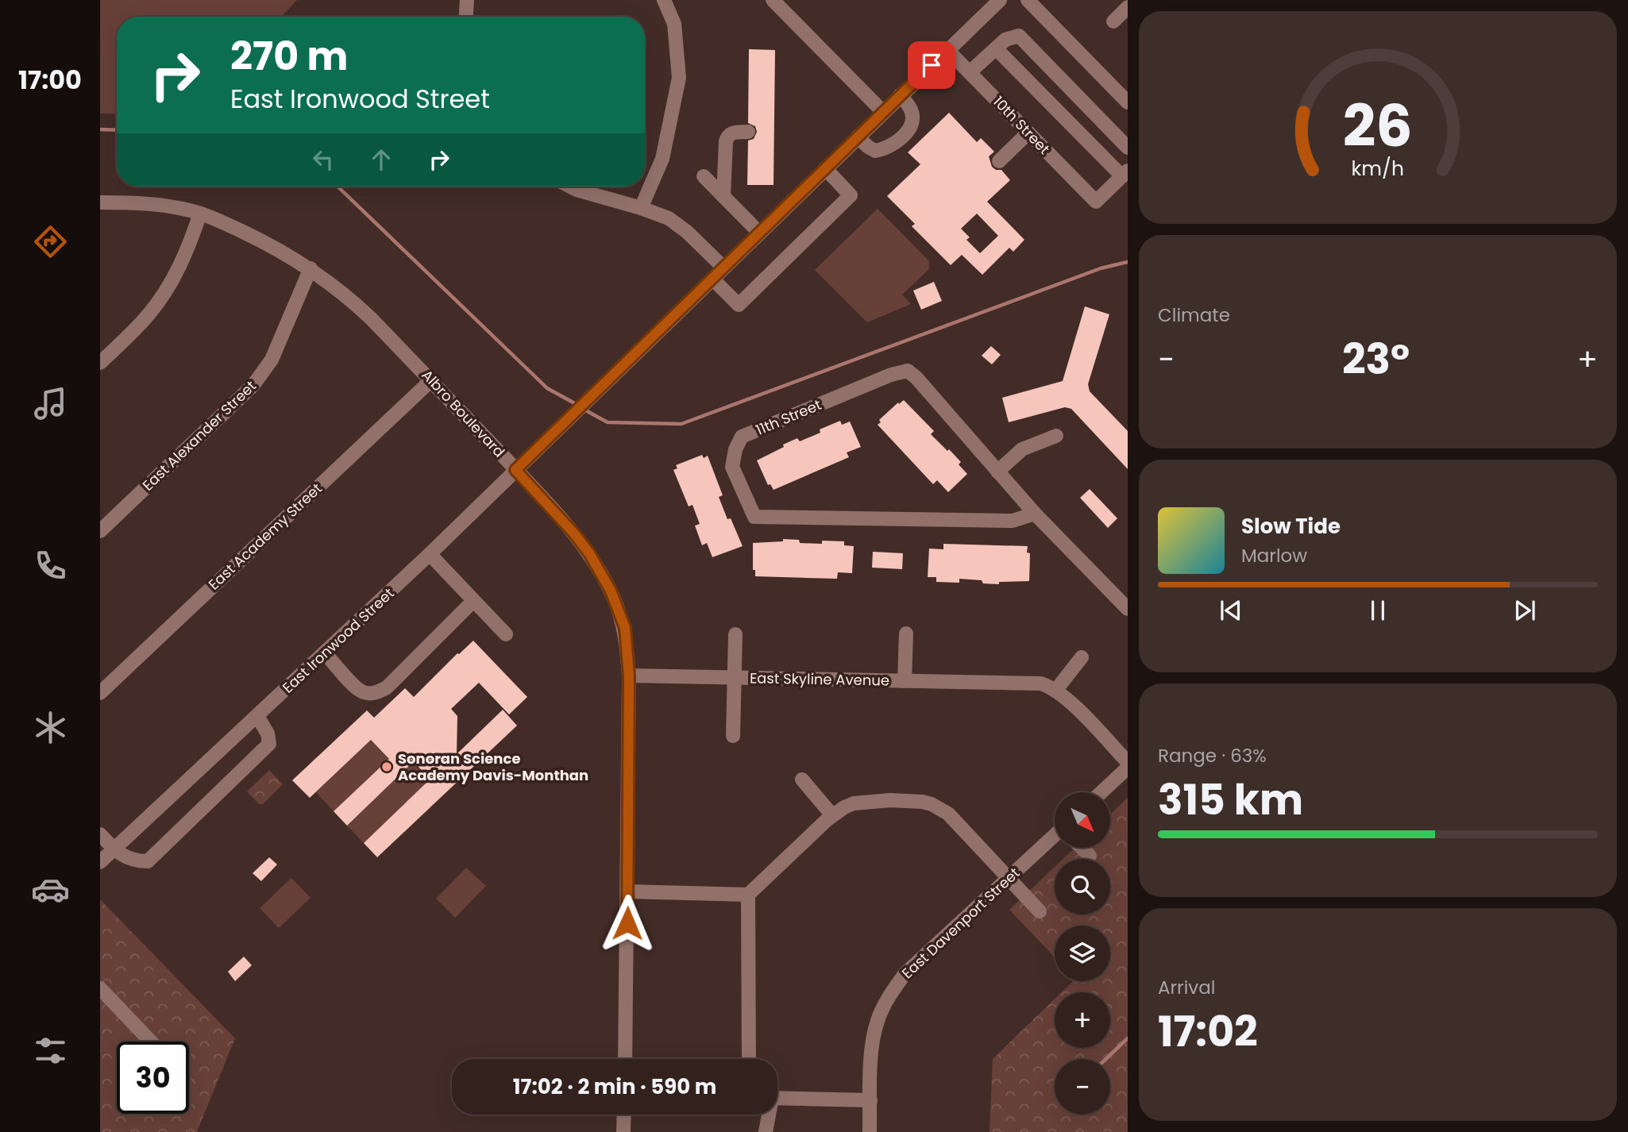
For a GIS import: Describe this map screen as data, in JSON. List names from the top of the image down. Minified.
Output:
{"streets":{"street":["10th Street","Albro Boulevard","11th Street","East Alexander Street","East Academy Street","East Ironwood Street","East Skyline Avenue","East Davenport Street"]},"crossings":[["Albro Boulevard","East Alexander Street"],["Albro Boulevard","East Academy Street"],["Albro Boulevard","East Ironwood Street"],["Albro Boulevard","East Skyline Avenue"]],"places":["Sonoran Science Academy Davis-Monthan"],"north":"bottom right","page":{"tabs":"17:00","turn":["270 m","East Ironwood Street"],"tile":["Climate",["Range · 63%","315 km"],["Arrival","17:02"]],"heat":["−","23°","+"],"song":["Slow Tide","Marlow"],"map_buttons":["+","−"],"limit":"30","trip":"17:02 · 2 min · 590 m","gauge":["26","km/h"]}}
